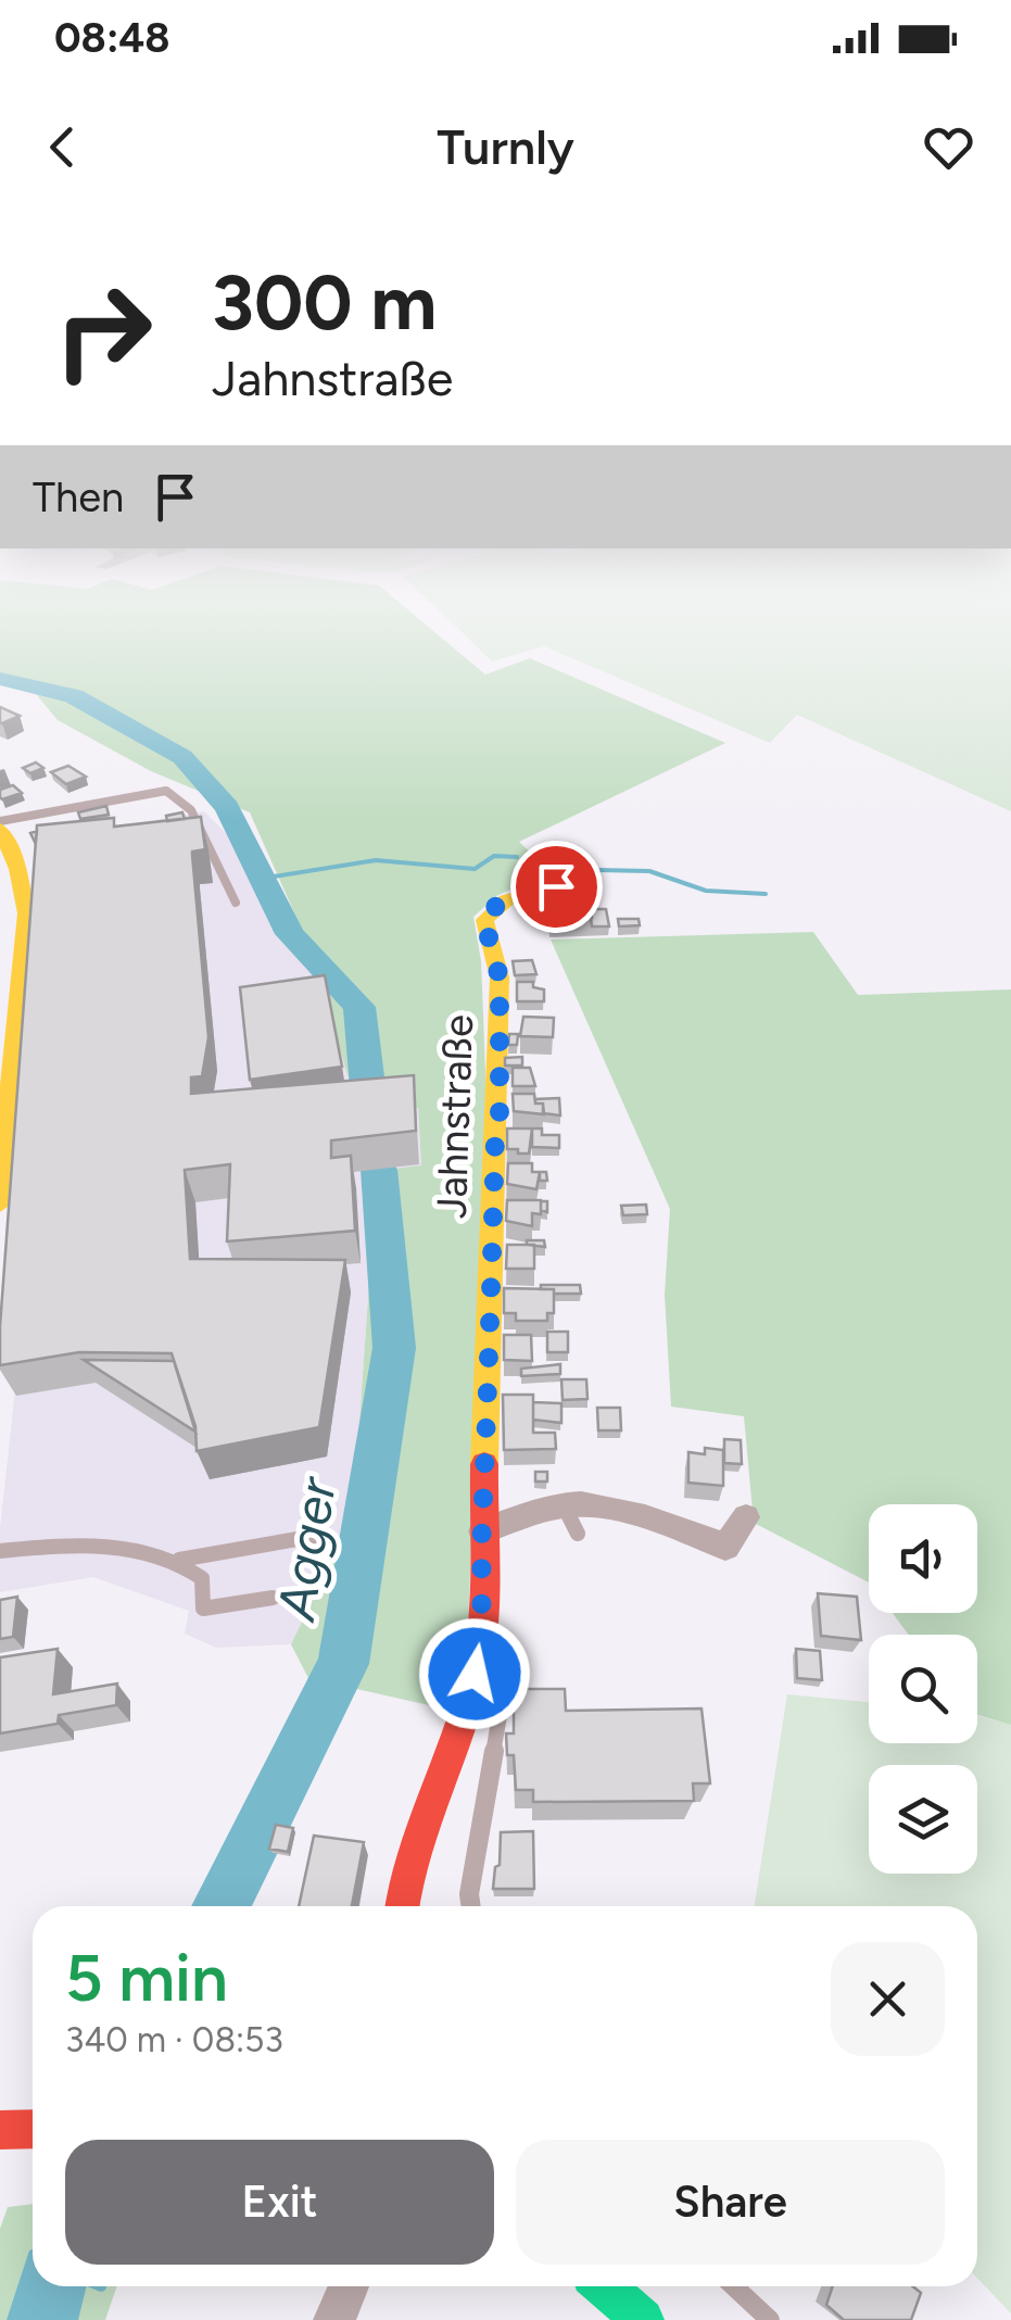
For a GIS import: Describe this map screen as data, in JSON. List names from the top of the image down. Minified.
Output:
{"streets":{"street":["Jahnstraße"]},"water":["Agger"],"page":{"status":"08:48","header":"Turnly","turn":["300 m","Jahnstraße"],"then":"Then","heading":["5 min","340 m · 08:53"],"buttons":["Exit","Share"]}}
